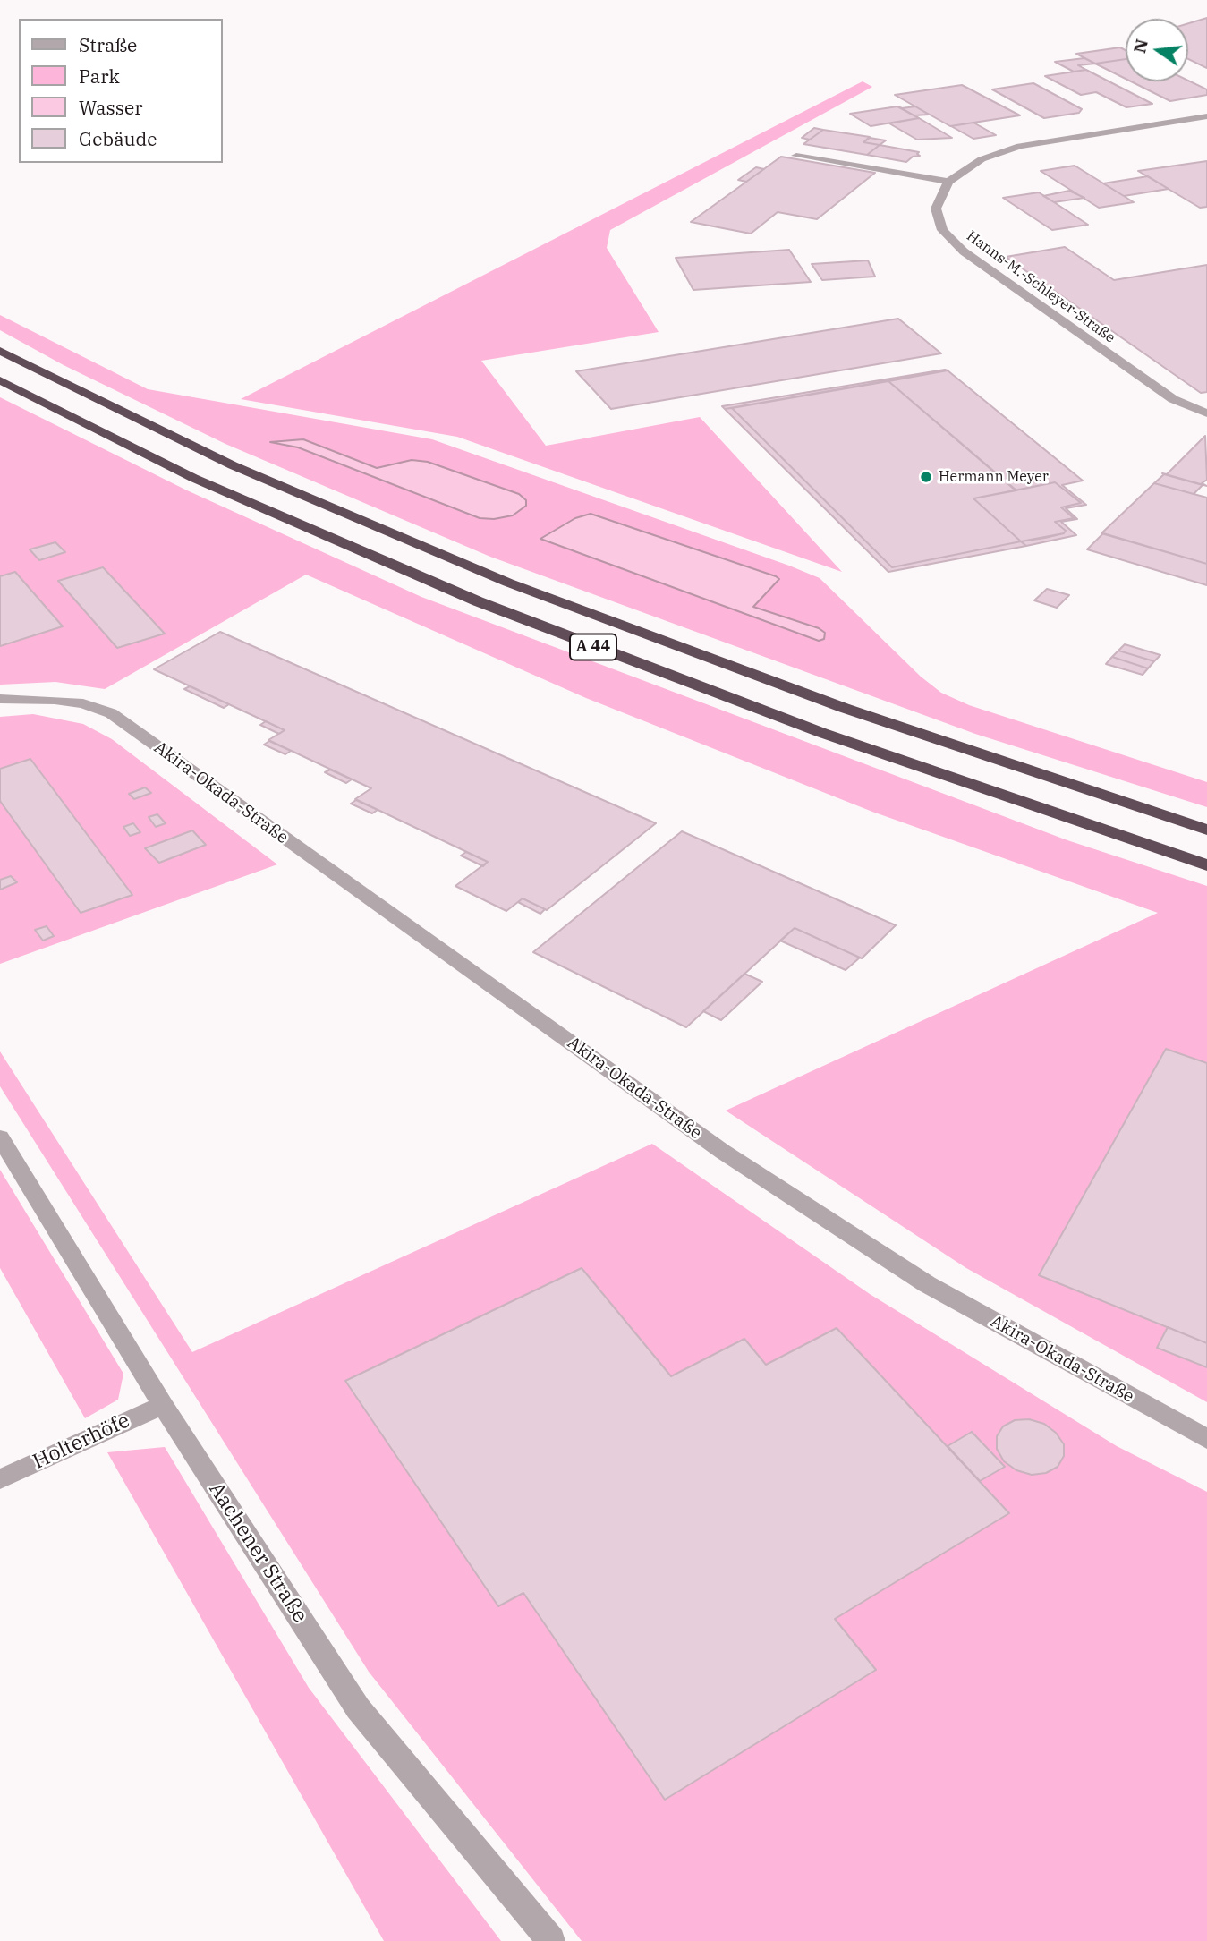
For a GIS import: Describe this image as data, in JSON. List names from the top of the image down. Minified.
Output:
{"streets":{"highway":["A 44"],"street":["Hanns-M.-Schleyer-Straße","Akira-Okada-Straße","Holterhöfe","Aachener Straße"]},"crossings":[["Holterhöfe","Aachener Straße"]],"places":["Hermann Meyer"],"legend":["Straße","Park","Wasser","Gebäude"],"north":"left"}
